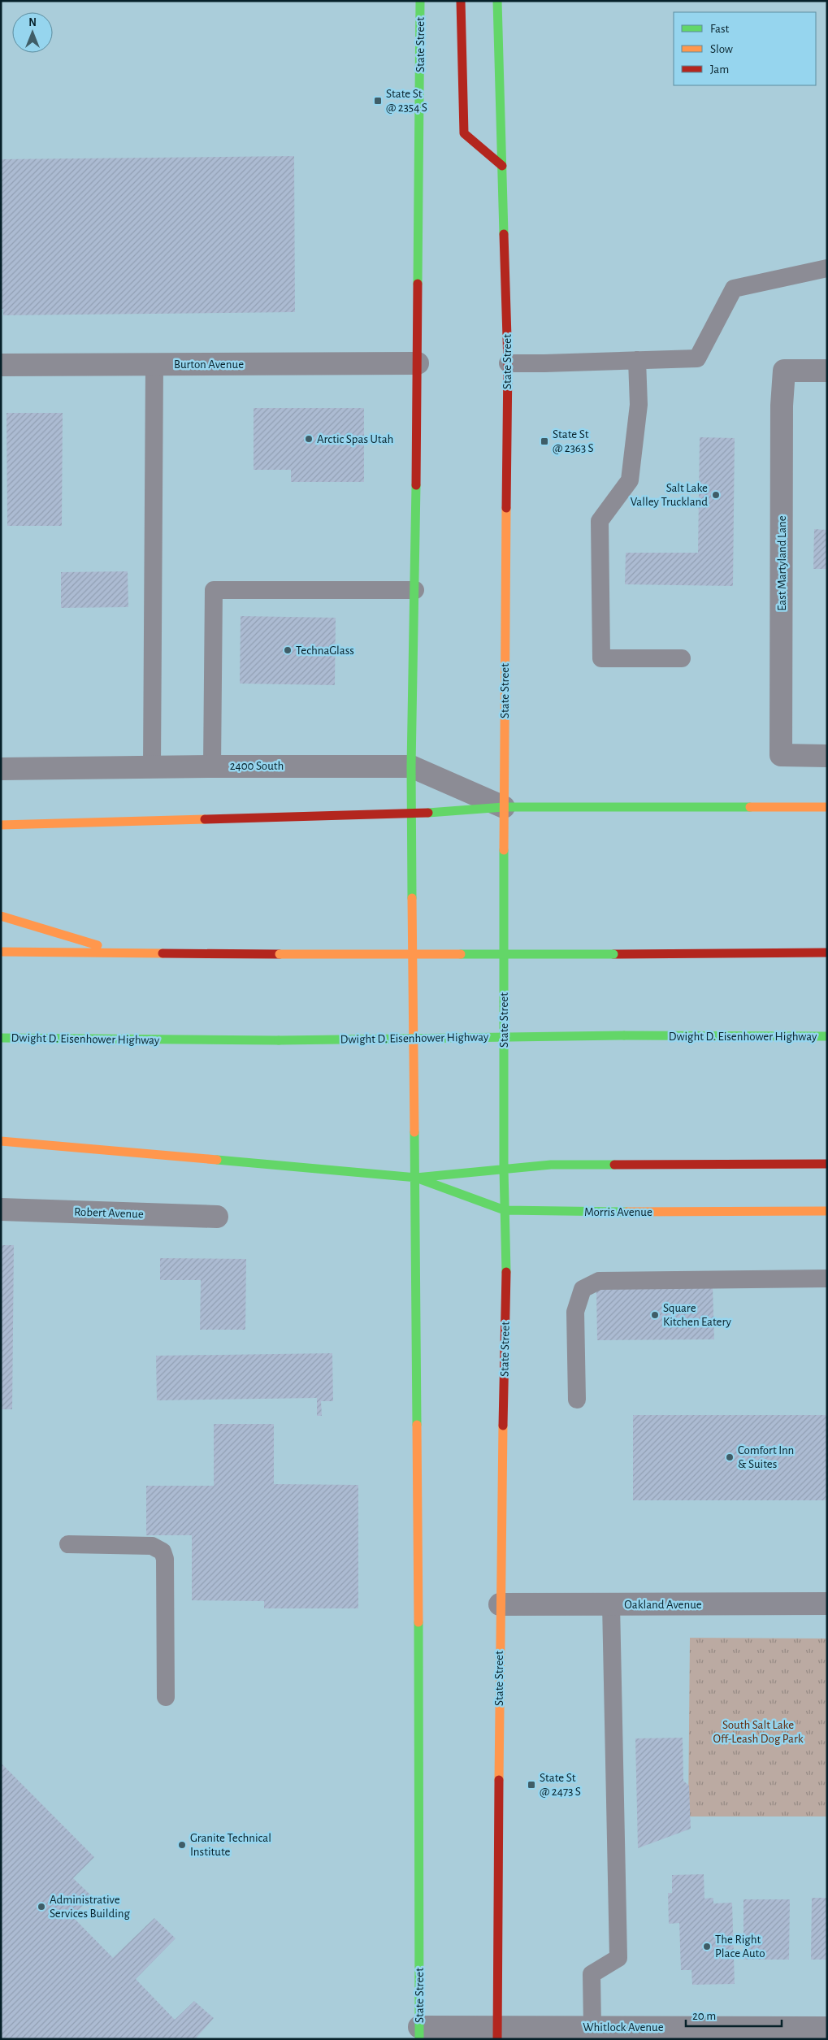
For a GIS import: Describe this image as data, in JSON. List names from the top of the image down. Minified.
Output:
{"streets":{"main road":["State Street","Dwight D. Eisenhower Highway","Morris Avenue"],"street":["Burton Avenue","East Martyland Lane","2400 South","Robert Avenue","Oakland Avenue","Whitlock Avenue"]},"crossings":[["State Street","Burton Avenue"],["State Street","2400 South"],["State Street","Morris Avenue"],["State Street","Oakland Avenue"],["State Street","Whitlock Avenue"]],"parks":["South Salt Lake Off-Leash Dog Park"],"places":{"transit":["State St @ 2354 S","State St @ 2363 S","State St @ 2473 S"],"other":["Arctic Spas Utah","Salt Lake Valley Truckland","TechnaGlass","Square Kitchen Eatery","Comfort Inn & Suites","Granite Technical Institute","Administrative Services Building","The Right Place Auto"]},"legend":["Fast","Slow","Jam"],"scale_bar":"20 m","north":"top"}
